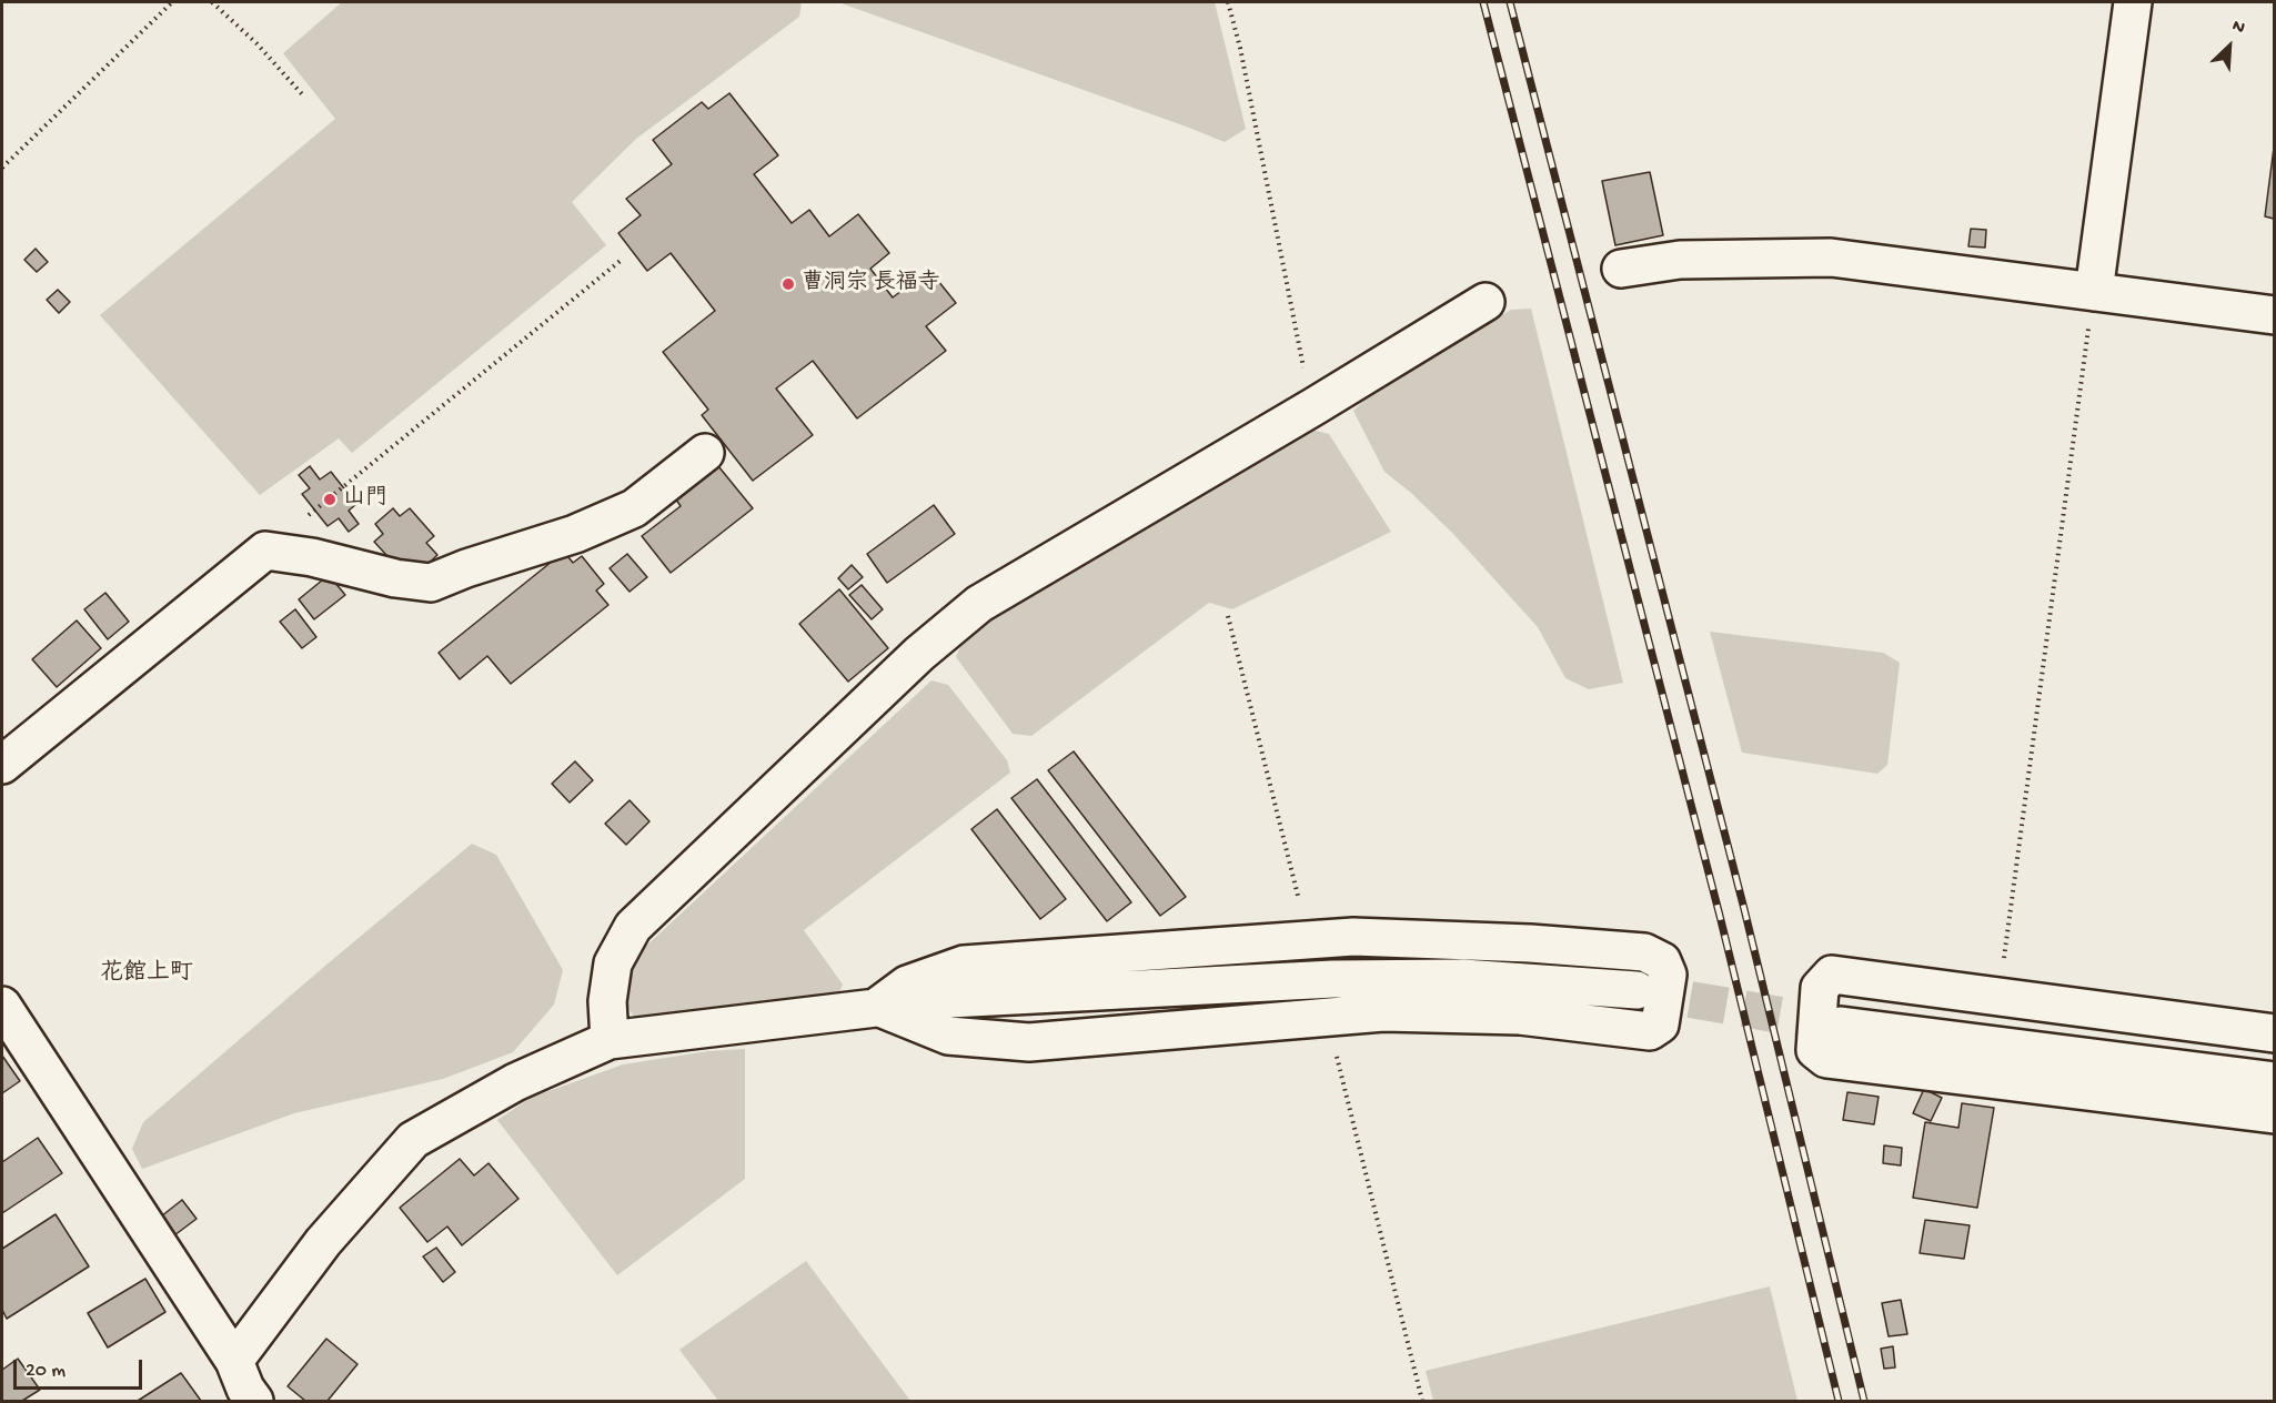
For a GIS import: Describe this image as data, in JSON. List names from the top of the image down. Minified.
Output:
{"districts":["花館上町"],"places":["曹洞宗 長福寺","山門"],"scale_bar":"20 m","north":"top right"}
